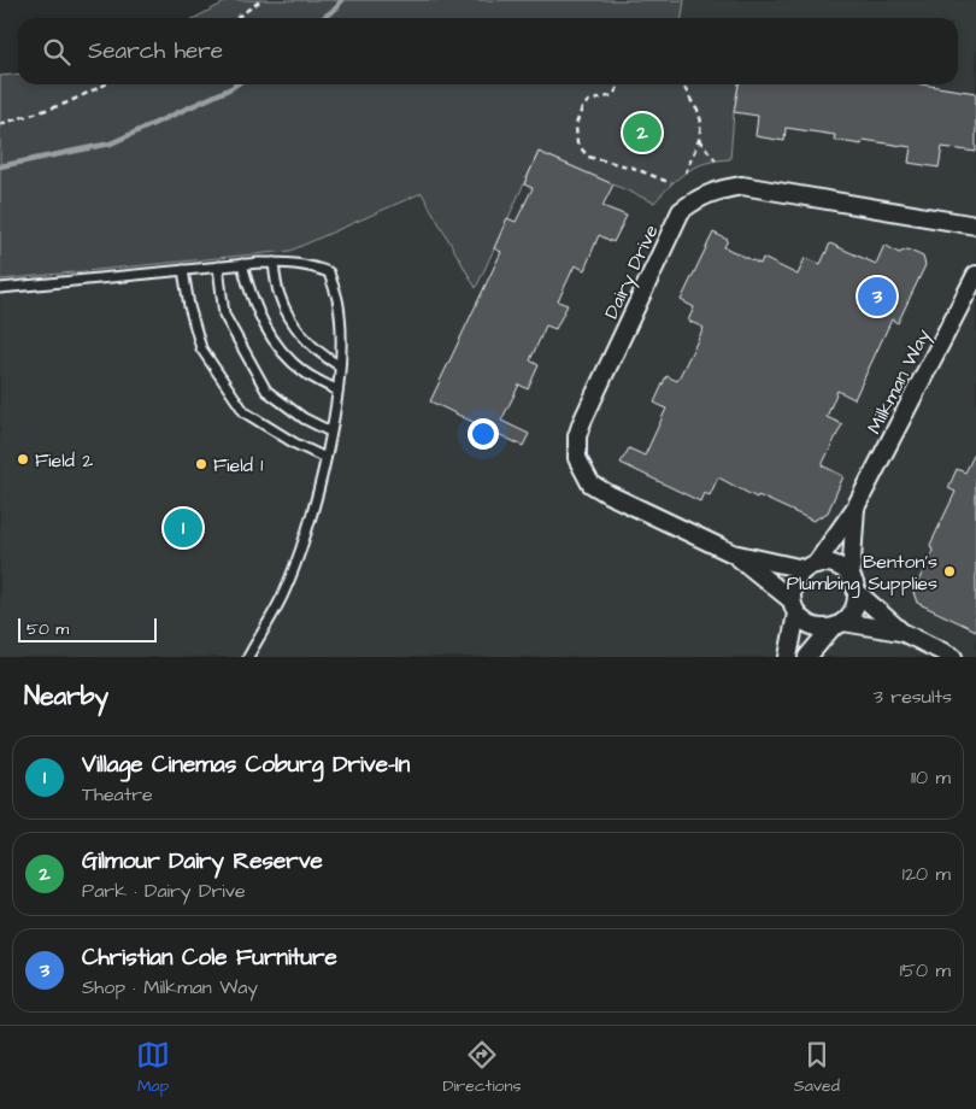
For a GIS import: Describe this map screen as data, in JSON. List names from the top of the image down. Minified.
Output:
{"streets":{"street":["Dairy Drive","Milkman Way"]},"crossings":[["Dairy Drive","Milkman Way"]],"places":["Field 2","Field 1","Benton's Plumbing Supplies"],"scale_bar":"50 m","page":{"search":"Search here","pins":["2","3","1"],"scale":"50 m","heading":["Nearby","3 results"],"list":[{"mark":"1","name":"Village Cinemas Coburg Drive-In","note":"Theatre","value":"110 m"},{"mark":"2","name":"Gilmour Dairy Reserve","note":"Park · Dairy Drive","value":"120 m"},{"mark":"3","name":"Christian Cole Furniture","note":"Shop · Milkman Way","value":"150 m"}],"nav":["Map","Directions","Saved"]}}
